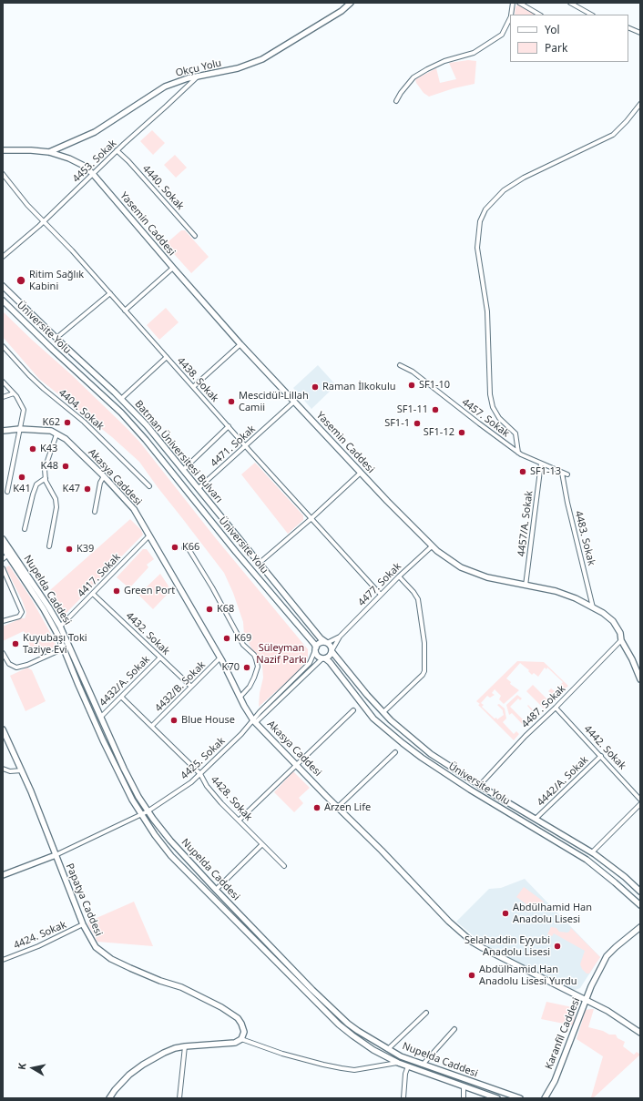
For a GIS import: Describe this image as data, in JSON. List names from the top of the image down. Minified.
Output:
{"streets":{"street":["Okçu Yolu","4453. Sokak","4440. Sokak","Yasemin Caddesi","Üniversite Yolu","4438. Sokak","4404. Sokak","4457. Sokak","4471. Sokak","Batman Üniversitesi Bulvarı","Akasya Caddesi","4457/A. Sokak","4483. Sokak","4417. Sokak","4477. Sokak","Nupelda Caddesi","4432. Sokak","4432/A. Sokak","4432/B. Sokak","4487. Sokak","4442. Sokak","4425. Sokak","4442/A. Sokak","4428. Sokak","Papatya Caddesi","4424. Sokak","Karanfil Caddesi"]},"crossings":[["Okçu Yolu","4453. Sokak"],["Okçu Yolu","Yasemin Caddesi"],["4453. Sokak","4440. Sokak"],["4453. Sokak","Yasemin Caddesi"],["4453. Sokak","4438. Sokak"],["Yasemin Caddesi","4471. Sokak"],["Yasemin Caddesi","4457/A. Sokak"],["Yasemin Caddesi","4483. Sokak"],["Yasemin Caddesi","4477. Sokak"],["Yasemin Caddesi","4487. Sokak"],["Üniversite Yolu","Batman Üniversitesi Bulvarı"],["Üniversite Yolu","4425. Sokak"],["4438. Sokak","4471. Sokak"],["4438. Sokak","4477. Sokak"],["4457. Sokak","4457/A. Sokak"],["4457. Sokak","4483. Sokak"],["4471. Sokak","Batman Üniversitesi Bulvarı"],["Batman Üniversitesi Bulvarı","4425. Sokak"],["Akasya Caddesi","4417. Sokak"],["Akasya Caddesi","4432/B. Sokak"],["Akasya Caddesi","4425. Sokak"],["Akasya Caddesi","Karanfil Caddesi"],["4417. Sokak","Nupelda Caddesi"],["4417. Sokak","4432. Sokak"],["Nupelda Caddesi","4432/A. Sokak"],["Nupelda Caddesi","4425. Sokak"],["4432. Sokak","4432/A. Sokak"],["4432. Sokak","4432/B. Sokak"],["4432/A. Sokak","4428. Sokak"],["4432/B. Sokak","4428. Sokak"],["4487. Sokak","4442. Sokak"],["4442. Sokak","4442/A. Sokak"],["4425. Sokak","4428. Sokak"],["4425. Sokak","Papatya Caddesi"],["Papatya Caddesi","4424. Sokak"]],"parks":["Süleyman Nazif Parkı"],"places":["Ritim Sağlık Kabini","SF1-10","Raman İlkokulu","Mescidül-Lillah Camii","SF1-11","K62","SF1-1","SF1-12","K43","K48","SF1-13","K41","K47","K66","K39","Green Port","K68","K69","Kuyubaşı Toki Taziye Evi","K70","Blue House","Arzen Life","Abdülhamid Han Anadolu Lisesi","Selahaddin Eyyubi Anadolu Lisesi","Abdülhamid Han Anadolu Lisesi Yurdu"],"legend":["Yol","Park"],"north":"left"}
